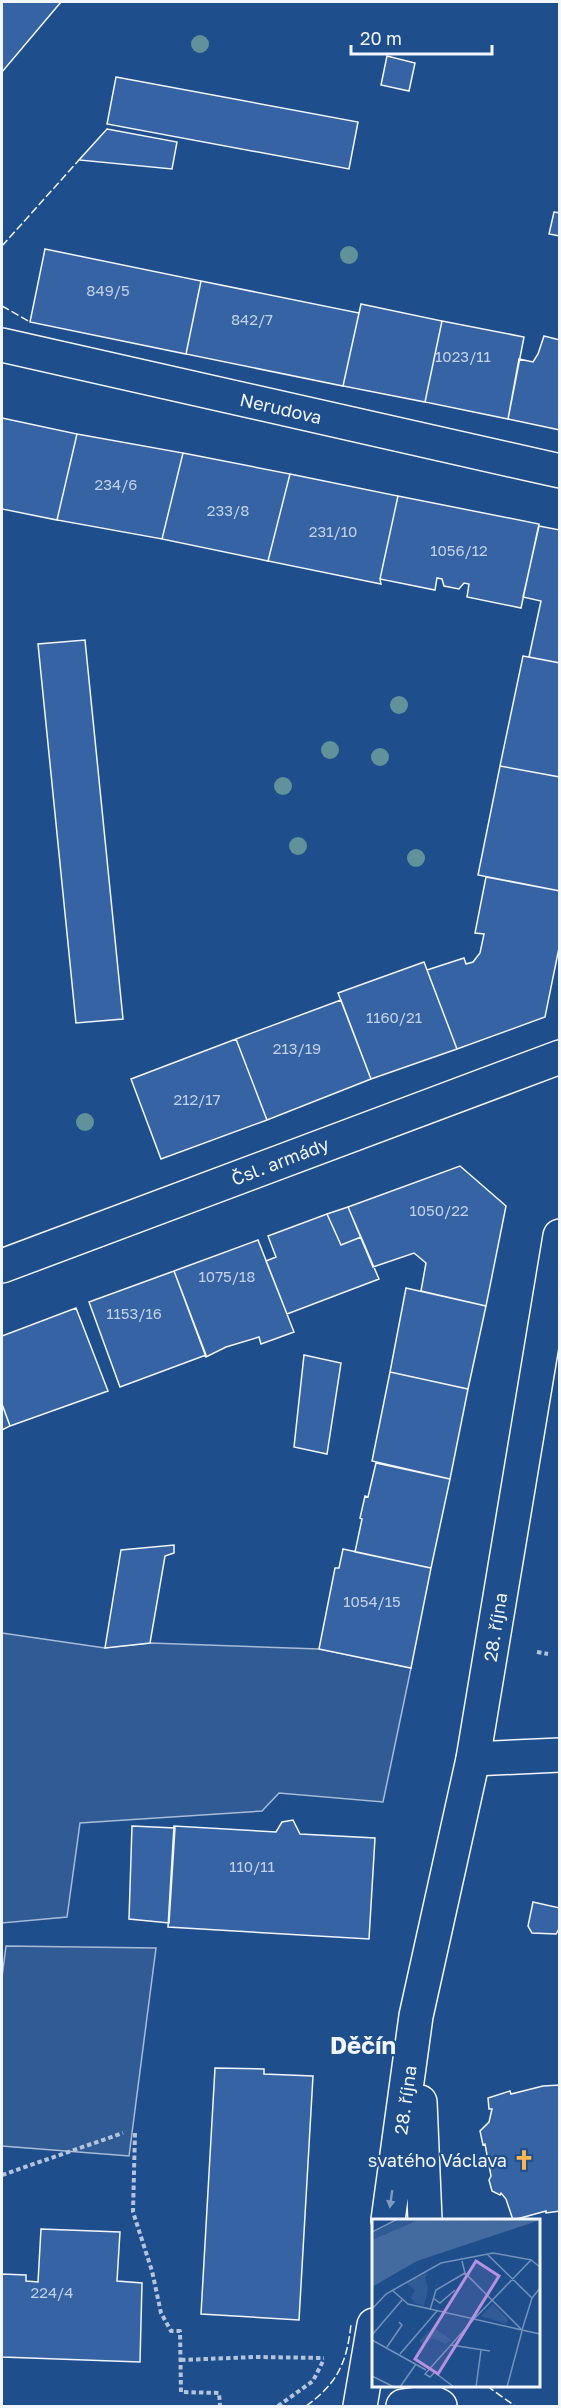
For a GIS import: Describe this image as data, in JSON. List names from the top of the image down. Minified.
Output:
{"streets":{"main road":["Nerudova","Čsl. armády","28. října"]},"districts":["Děčín"],"places":{"church":["svatého Václava"]},"house_numbers":["849/5","842/7","1023/11","234/6","233/8","231/10","1056/12","1160/21","213/19","212/17","1050/22","1075/18","1153/16","1054/15","110/11","224/4"],"scale_bar":"20 m"}
